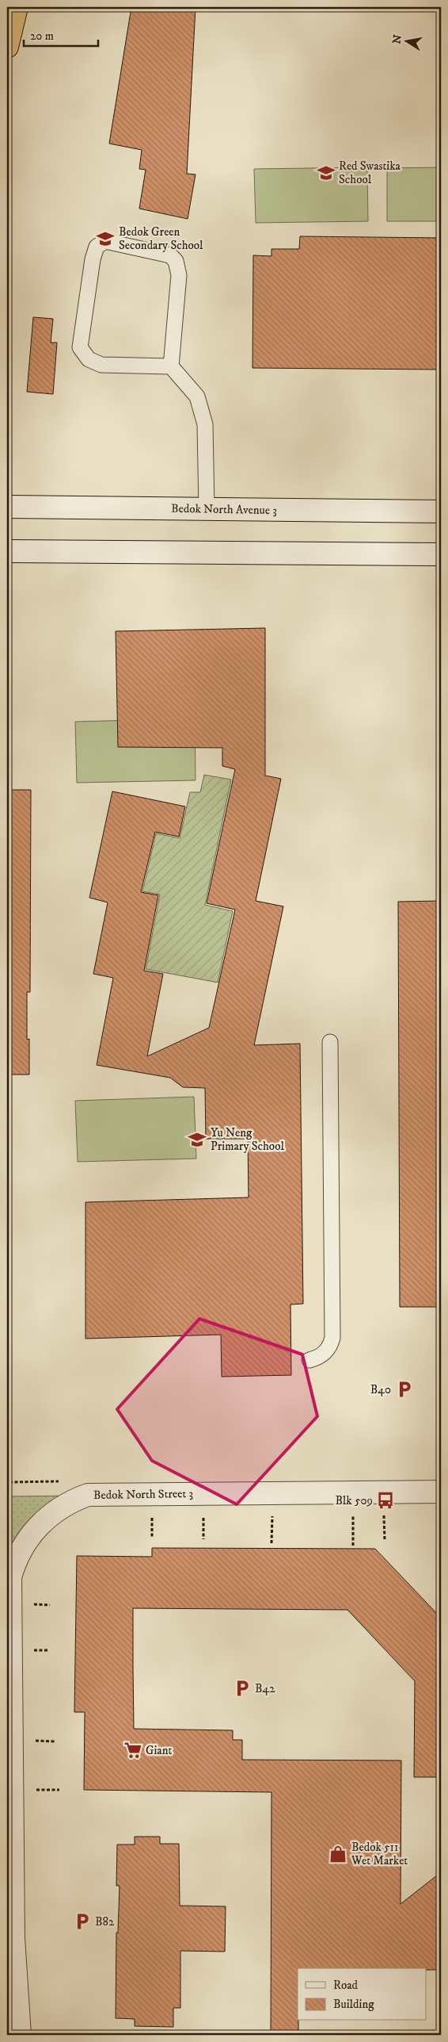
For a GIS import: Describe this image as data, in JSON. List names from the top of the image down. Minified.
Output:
{"streets":{"street":["Bedok North Avenue 3","Bedok North Street 3"]},"places":{"school or university":["Red Swastika School","Bedok Green Secondary School","Yu Neng Primary School"],"parking":["B40","B42","B82"],"bus stop":["Blk 509"],"supermarket":["Giant"],"shop":["Bedok 511 Wet Market"]},"legend":["Road","Building"],"scale_bar":"20 m","north":"left"}
